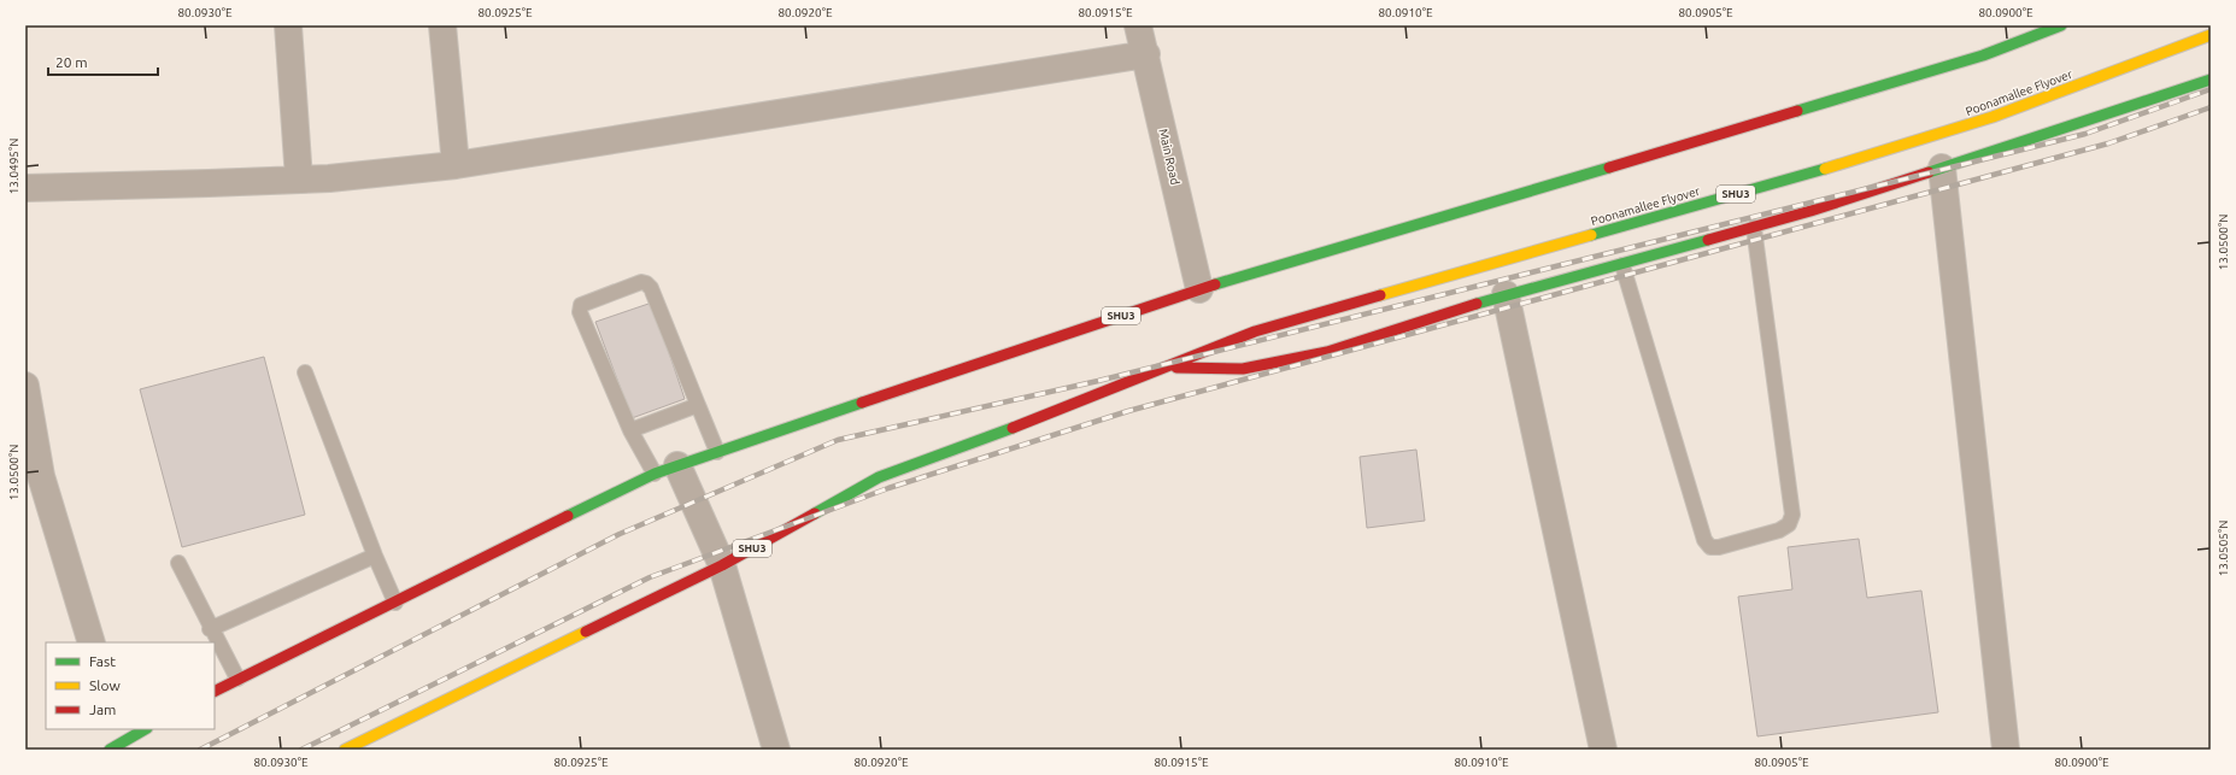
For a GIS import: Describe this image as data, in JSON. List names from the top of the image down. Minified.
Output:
{"streets":{"main road":["Poonamallee Flyover","SHU3"],"street":["Main Road"]},"crossings":[["Poonamallee Flyover","SHU3"],["Main Road","SHU3"]],"legend":["Fast","Slow","Jam"],"scale_bar":"20 m","coordinates":["80.0930°E","80.0925°E","80.0920°E","80.0915°E","80.0910°E","80.0905°E","80.0900°E","13.0495°N","13.0500°N","13.0505°N"]}
